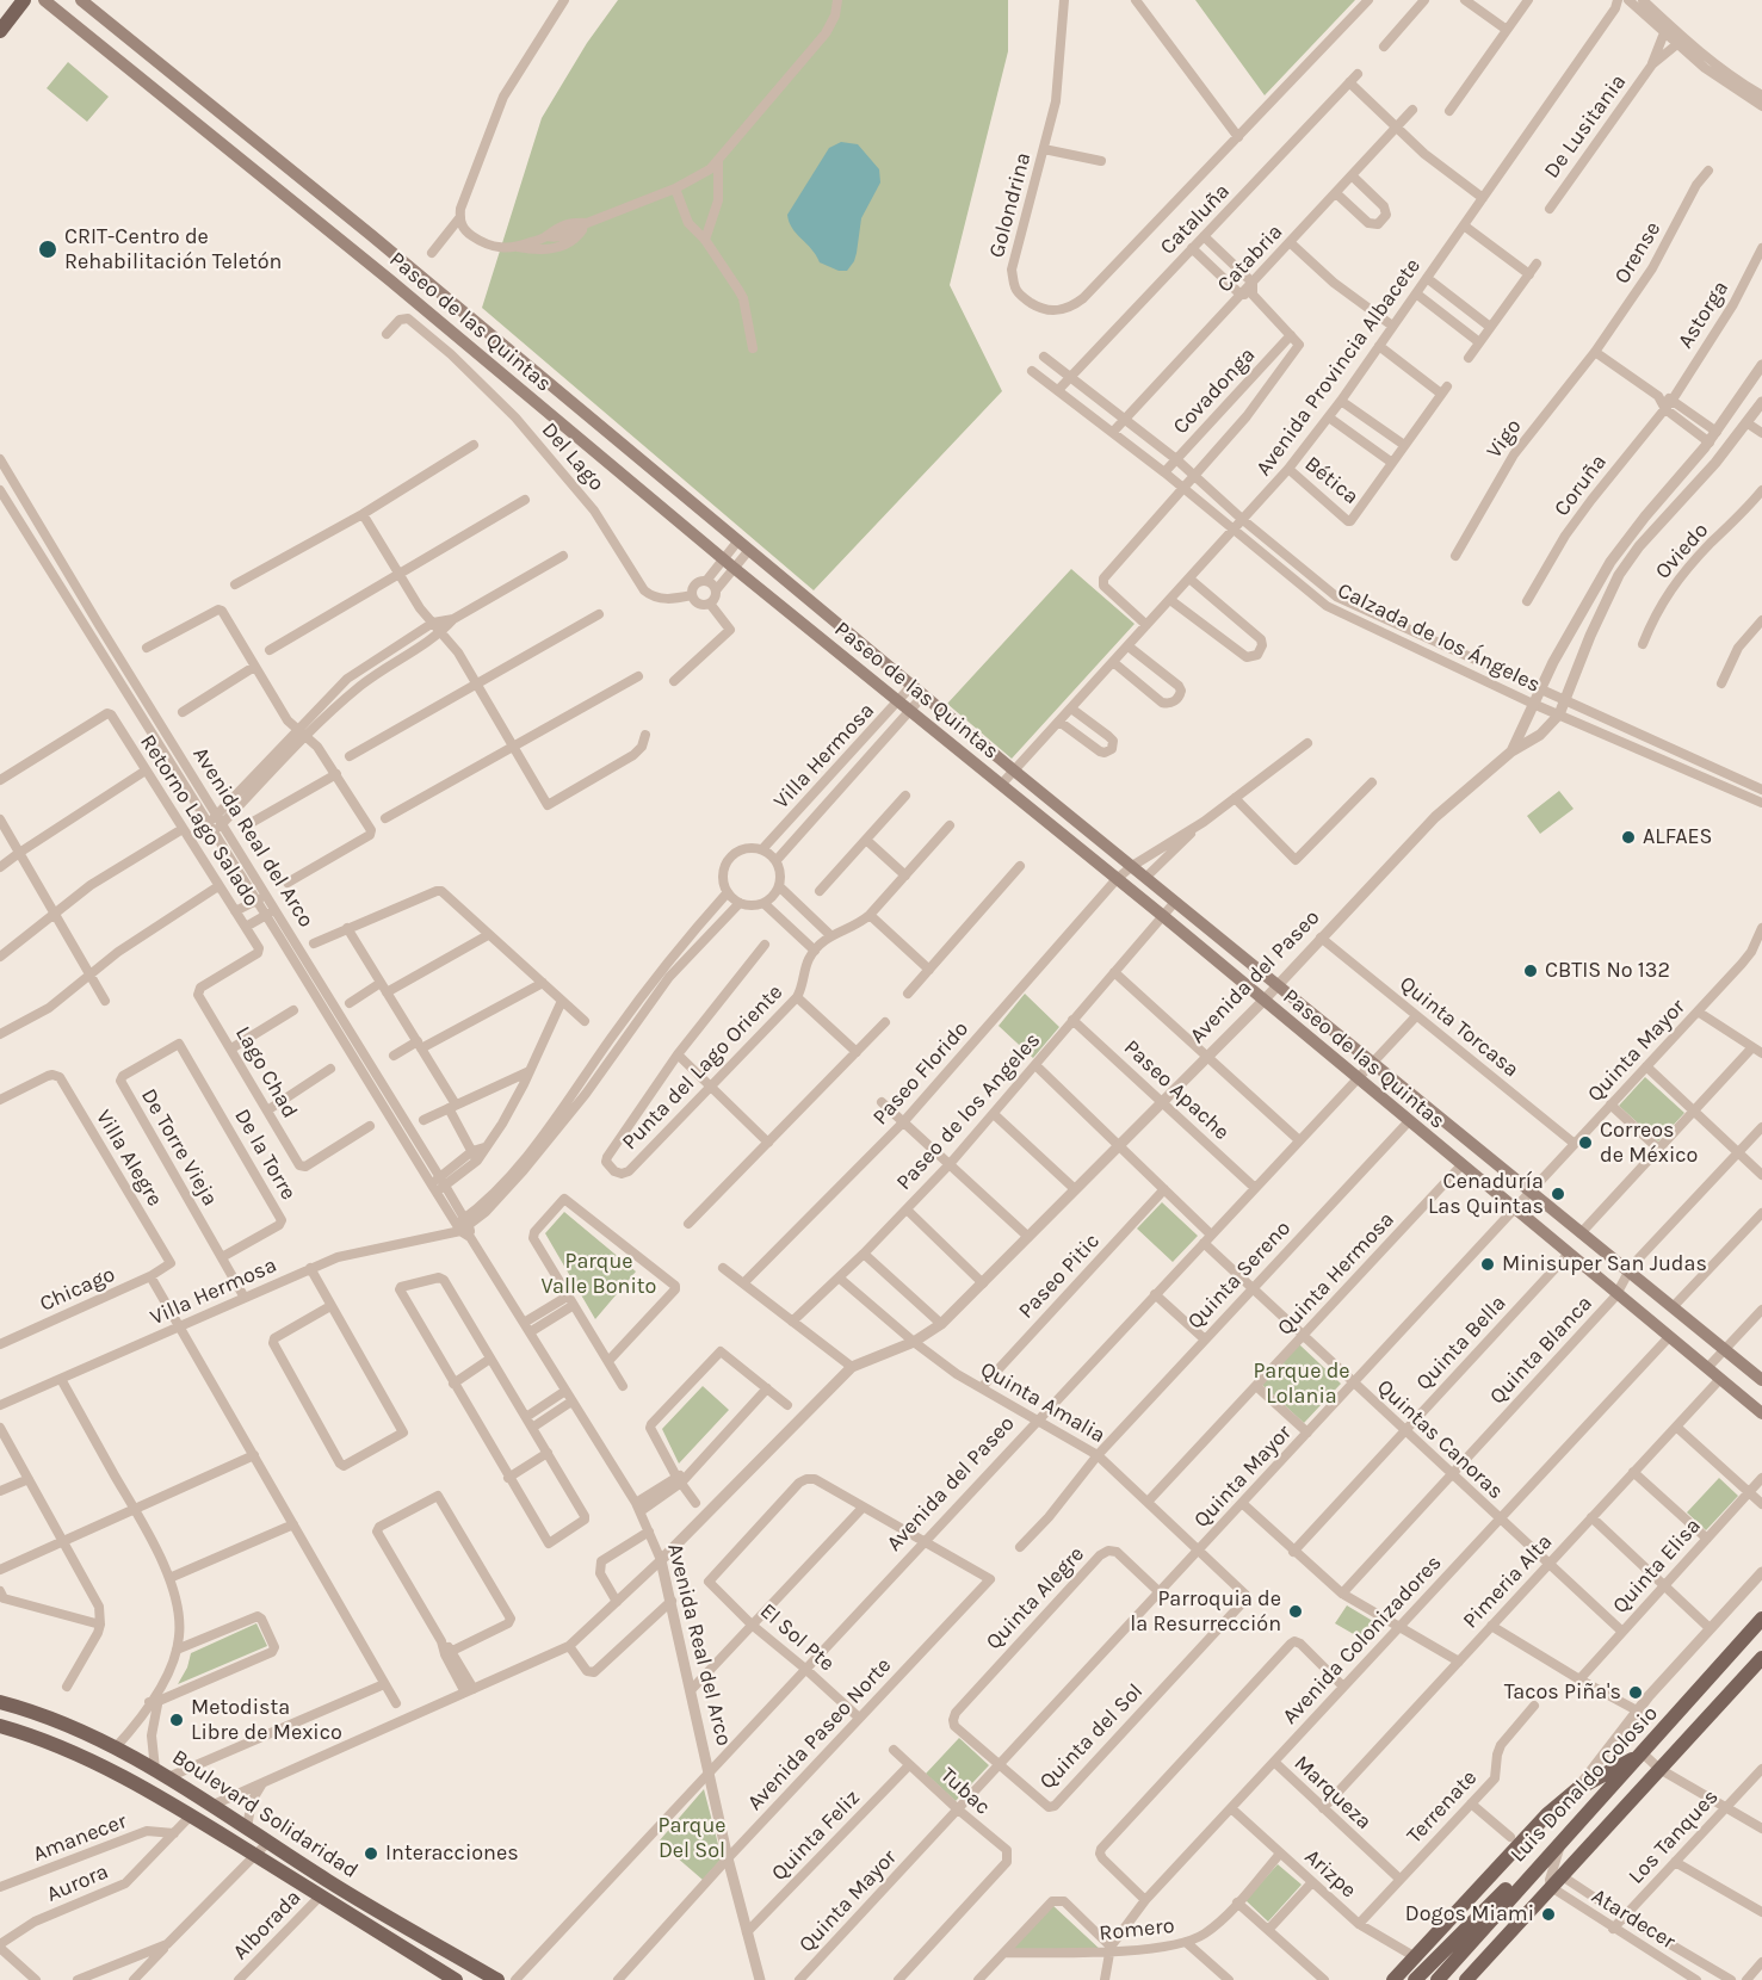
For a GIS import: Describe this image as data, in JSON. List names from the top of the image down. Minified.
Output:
{"streets":{"main road":["Paseo de las Quintas","Luis Donaldo Colosio","Boulevard Solidaridad"],"street":["De Lusitania","Golondrina","Cataluña","Orense","Catabria","Astorga","Avenida Provincia Albacete","Covadonga","Vigo","Del Lago","Bética","Coruña","Oviedo","Calzada de los Ángeles","Villa Hermosa","Retorno Lago Salado","Avenida Real del Arco","Avenida del Paseo","Quinta Torcasa","Quinta Mayor","Punta del Lago Oriente","Lago Chad","Paseo Florido","Paseo Apache","Paseo de los Angeles","De Torre Vieja","De la Torre","Villa Alegre","Quinta Hermosa","Quinta Sereno","Paseo Pitic","Chicago","Quinta Bella","Quinta Blanca","Quinta Amalia","Quintas Canoras","Quinta Elisa","Pimeria Alta","Quinta Alegre","El Sol Pte","Avenida Colonizadores","Avenida Paseo Norte","Quinta del Sol","Tubac","Marqueza","Terrenate","Quinta Feliz","Los Tanques","Amanecer","Arizpe","Aurora","Atardecer","Alborada","Romero"]},"crossings":[["Cataluña","Calzada de los Ángeles"],["Orense","Vigo"],["Catabria","Calzada de los Ángeles"],["Astorga","Coruña"],["Paseo de las Quintas","Avenida Provincia Albacete"],["Paseo de las Quintas","Villa Hermosa"],["Paseo de las Quintas","Avenida del Paseo"],["Paseo de las Quintas","Quinta Mayor"],["Paseo de las Quintas","Paseo Florido"],["Paseo de las Quintas","Paseo de los Angeles"],["Paseo de las Quintas","Quinta Hermosa"],["Paseo de las Quintas","Quinta Sereno"],["Paseo de las Quintas","Quinta Bella"],["Paseo de las Quintas","Quinta Blanca"],["Paseo de las Quintas","Pimeria Alta"],["Paseo de las Quintas","Avenida Colonizadores"],["Avenida Provincia Albacete","Bética"],["Avenida Provincia Albacete","Calzada de los Ángeles"],["Covadonga","Calzada de los Ángeles"],["Calzada de los Ángeles","Avenida del Paseo"],["Villa Hermosa","Avenida Real del Arco"],["Retorno Lago Salado","Lago Chad"],["Avenida Real del Arco","Avenida del Paseo"],["Avenida Real del Arco","Avenida Paseo Norte"],["Avenida Real del Arco","Quinta Feliz"],["Avenida del Paseo","Quinta Torcasa"],["Avenida del Paseo","Paseo Apache"],["Avenida del Paseo","Quinta Amalia"],["Avenida del Paseo","Quintas Canoras"],["Avenida del Paseo","El Sol Pte"],["Avenida del Paseo","Avenida Paseo Norte"],["Quinta Torcasa","Quinta Mayor"],["Quinta Mayor","Quinta Amalia"],["Quinta Mayor","Quintas Canoras"],["Quinta Mayor","Quinta Alegre"],["Quinta Mayor","Quinta del Sol"],["Quinta Mayor","Tubac"],["Paseo Apache","Paseo de los Angeles"],["Paseo de los Angeles","Quinta Amalia"],["De Torre Vieja","De la Torre"],["Villa Alegre","Chicago"],["Quinta Hermosa","Quinta Amalia"],["Quinta Hermosa","Quintas Canoras"],["Quinta Sereno","Quinta Amalia"],["Quinta Sereno","Quintas Canoras"],["Paseo Pitic","Quinta Amalia"],["Quinta Bella","Quintas Canoras"],["Quinta Blanca","Quintas Canoras"],["Quinta Amalia","Quinta del Sol"],["Quintas Canoras","Quinta Elisa"],["Quintas Canoras","Pimeria Alta"],["Quintas Canoras","Avenida Colonizadores"],["Pimeria Alta","Marqueza"],["Quinta Alegre","Quinta del Sol"],["El Sol Pte","Avenida Paseo Norte"],["Avenida Colonizadores","Marqueza"],["Avenida Colonizadores","Arizpe"],["Avenida Colonizadores","Romero"],["Luis Donaldo Colosio","Atardecer"],["Tubac","Quinta Feliz"],["Marqueza","Terrenate"],["Terrenate","Arizpe"],["Boulevard Solidaridad","Aurora"],["Boulevard Solidaridad","Alborada"],["Los Tanques","Atardecer"],["Amanecer","Aurora"],["Arizpe","Romero"]],"parks":["Parque Valle Bonito","Parque de Lolania","Parque Del Sol"],"places":["CRIT-Centro de Rehabilitación Teletón","ALFAES","CBTIS No 132","Correos de México","Cenaduría Las Quintas","Minisuper San Judas","Parroquia de la Resurrección","Tacos Piña's","Metodista Libre de Mexico","Interacciones","Dogos Miami"]}
